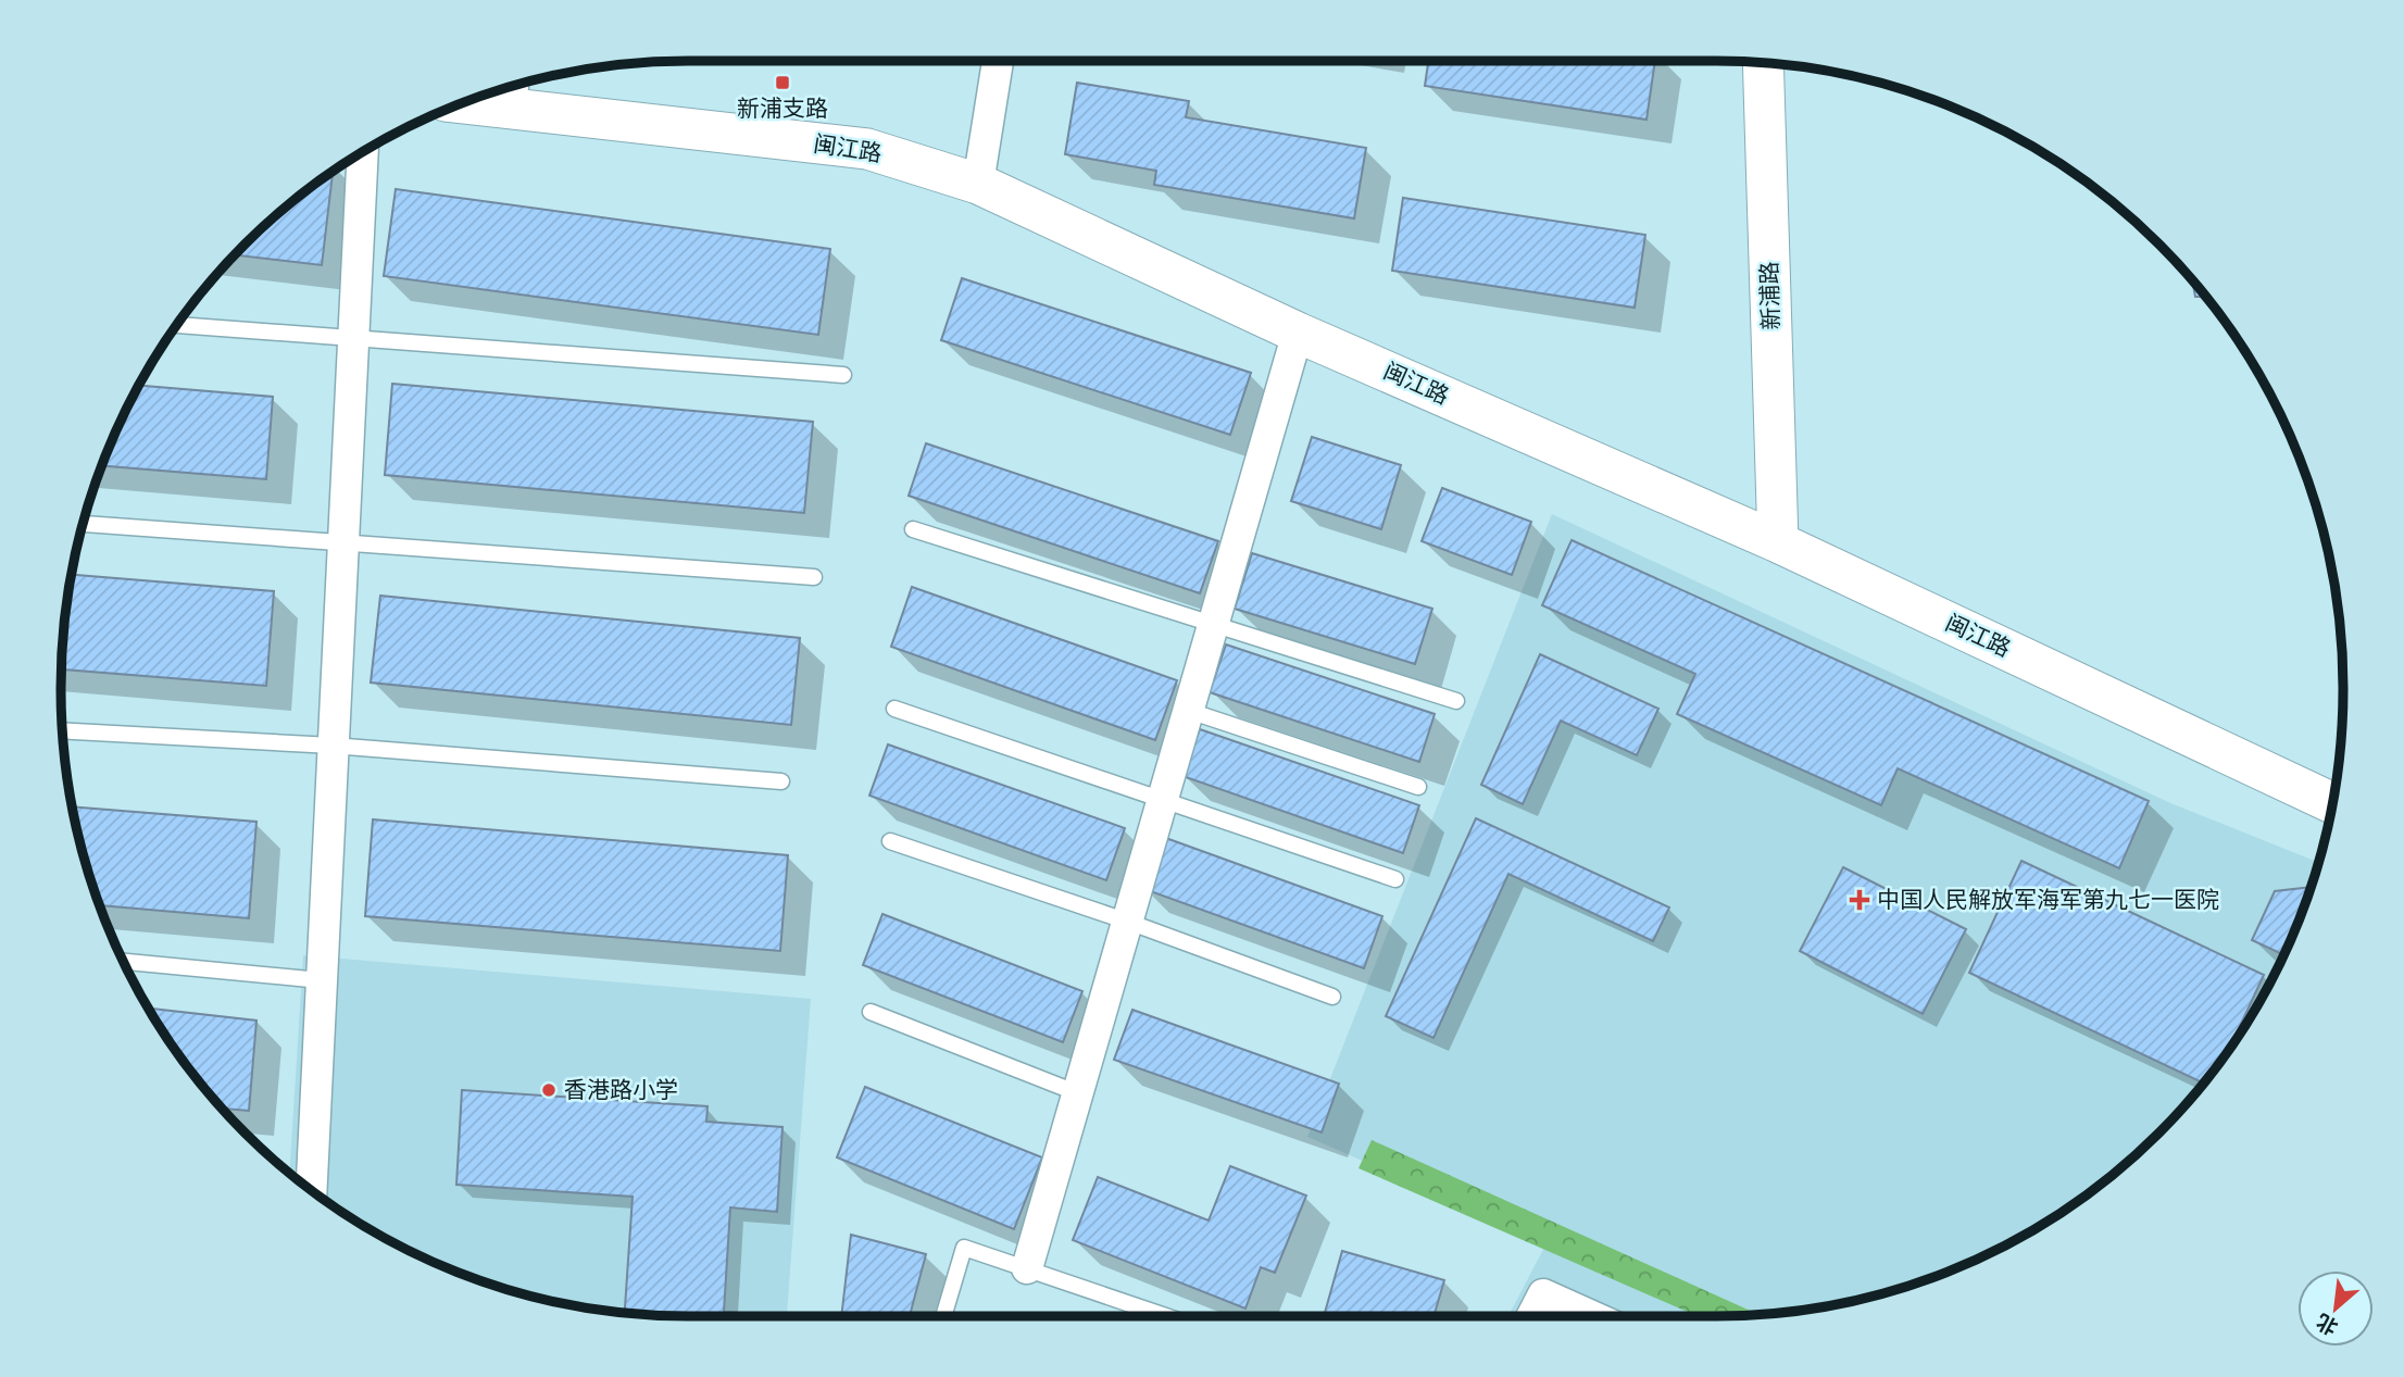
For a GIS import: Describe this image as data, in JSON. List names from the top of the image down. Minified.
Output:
{"streets":{"street":["闽江路","新浦路"]},"crossings":[["闽江路","新浦路"]],"places":{"transit":["新浦支路"],"health":["中国人民解放军海军第九七一医院"],"other":["香港路小学"]},"north":"bottom left"}
